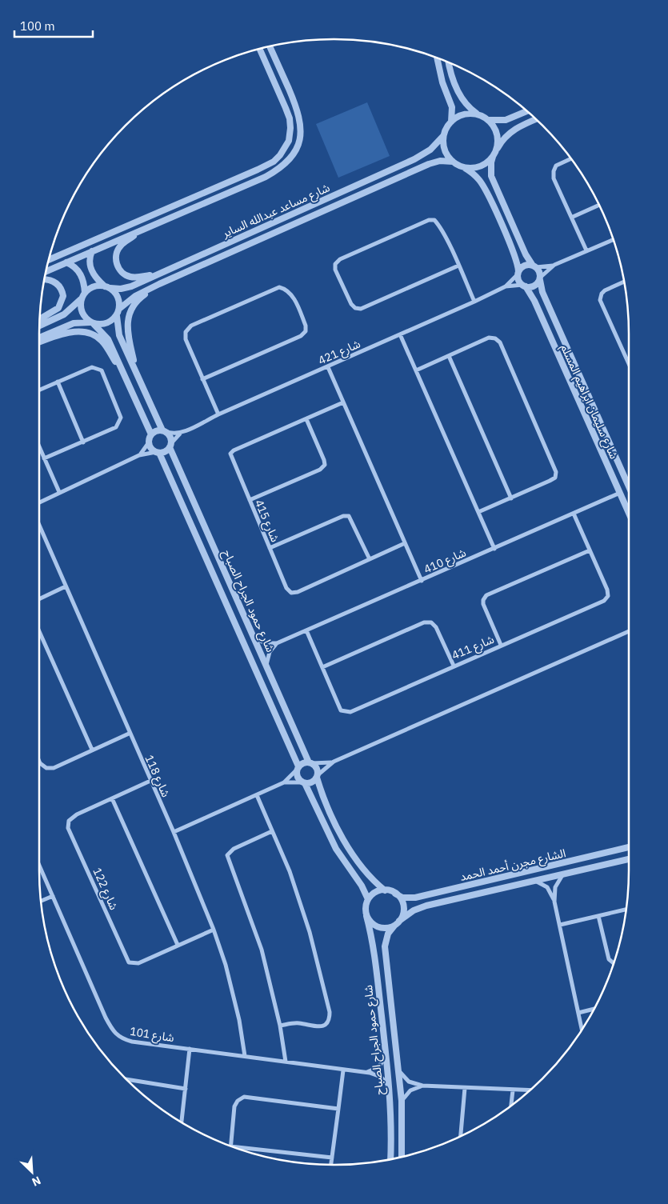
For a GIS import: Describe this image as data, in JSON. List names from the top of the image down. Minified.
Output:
{"streets":{"street":["شارع مساعد عبدالله الساير","شارع 421","شارع سليمان ابراهيم المسلم","شارع 415","شارع 410","شارع حمود الجراح الصباح","شارع 411","شارع 118","الشارع مجرن أحمد الحمد","شارع 122","شارع 101"]},"crossings":[["شارع 421","شارع سليمان ابراهيم المسلم"],["شارع 421","شارع حمود الجراح الصباح"],["شارع سليمان ابراهيم المسلم","شارع 410"],["شارع 410","شارع 411"],["شارع حمود الجراح الصباح","الشارع مجرن أحمد الحمد"],["شارع حمود الجراح الصباح","شارع 101"],["شارع 118","شارع 122"],["شارع 118","شارع 101"]],"scale_bar":"100 m","north":"bottom right"}
